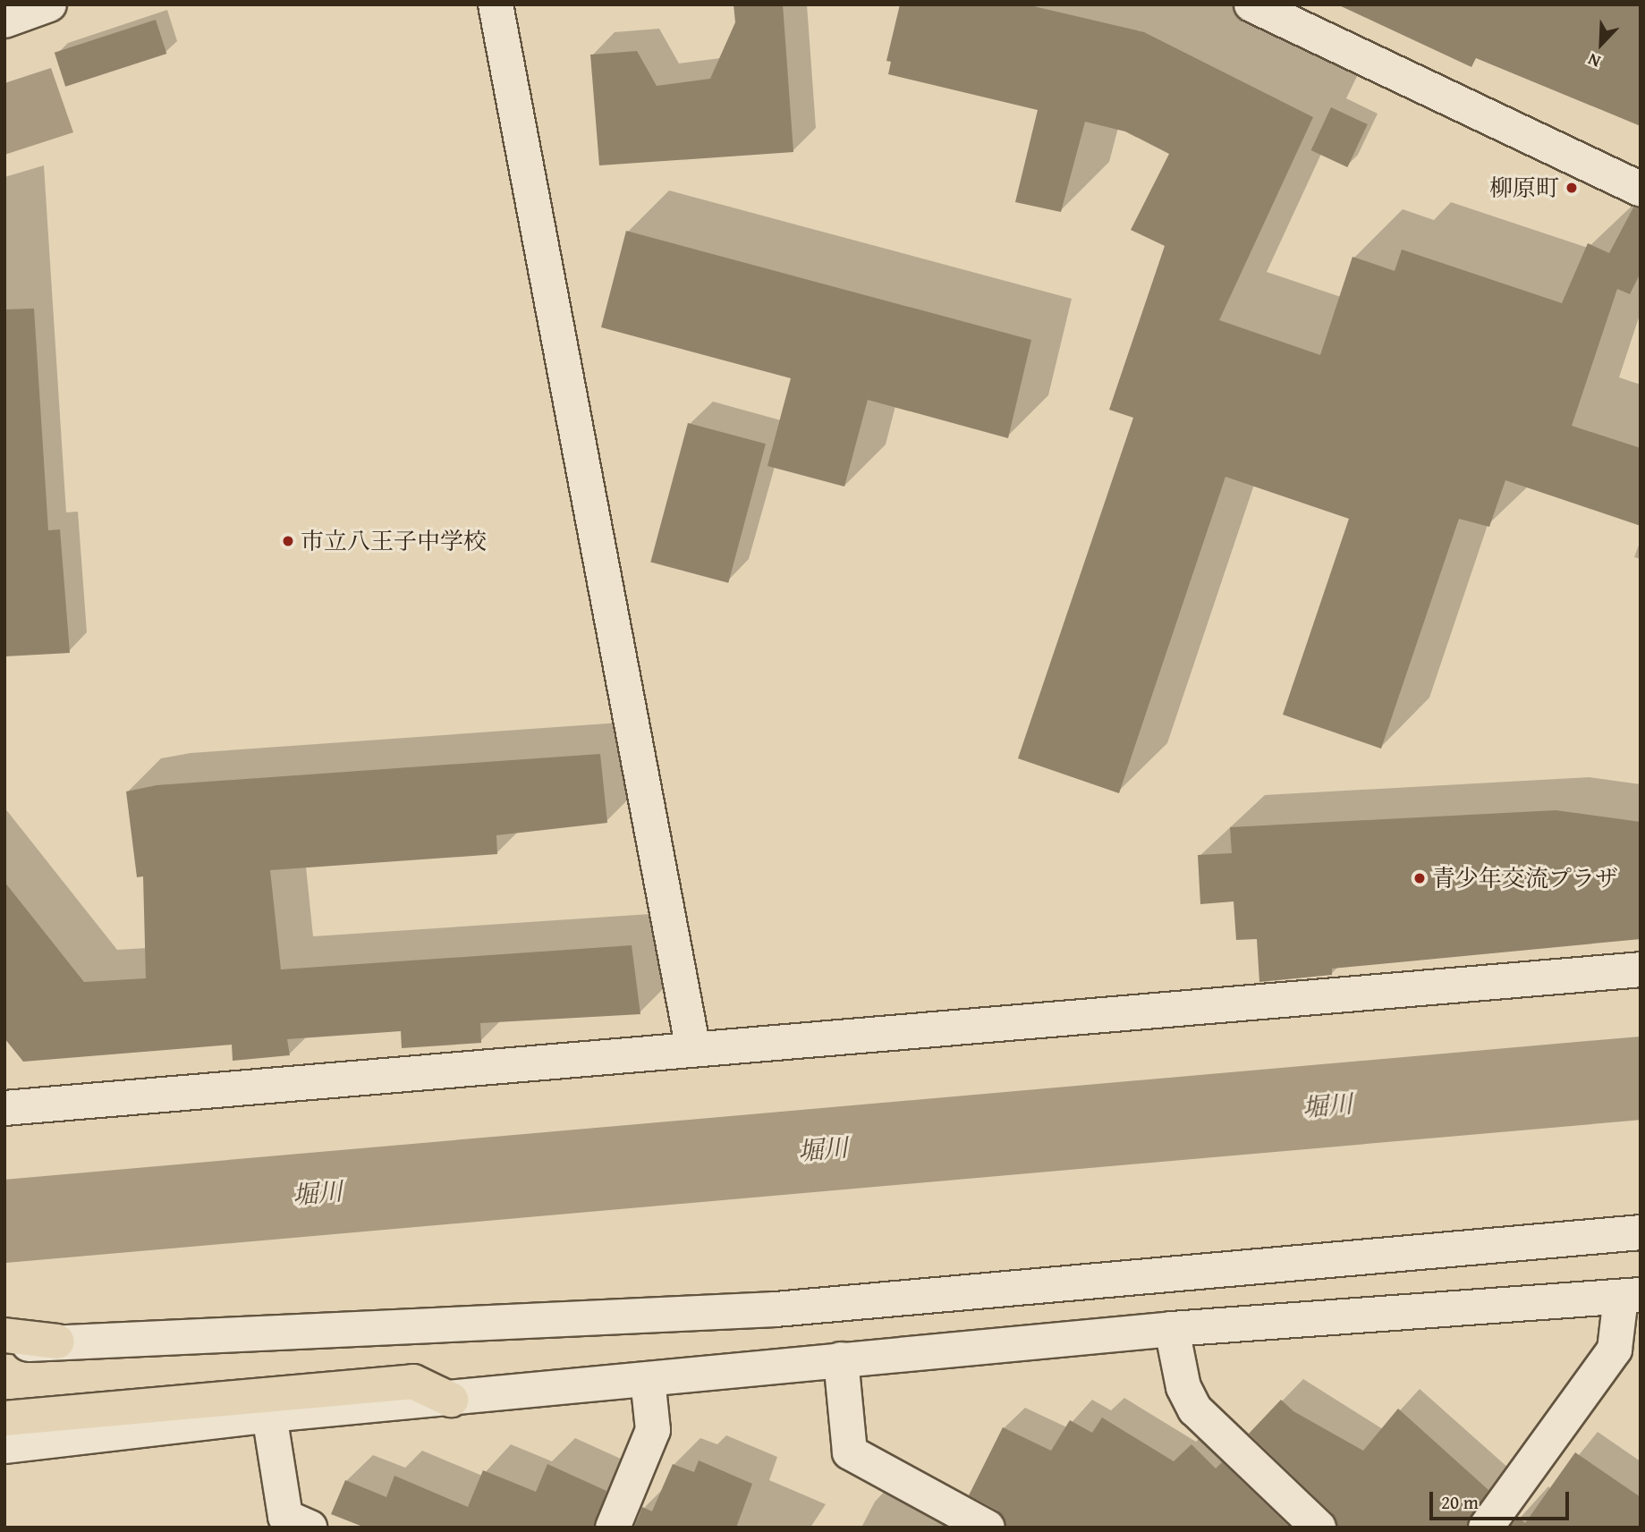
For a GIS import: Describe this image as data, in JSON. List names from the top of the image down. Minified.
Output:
{"water":["堀川"],"places":["柳原町","市立八王子中学校","青少年交流プラザ"],"scale_bar":"20 m","north":"bottom left"}
